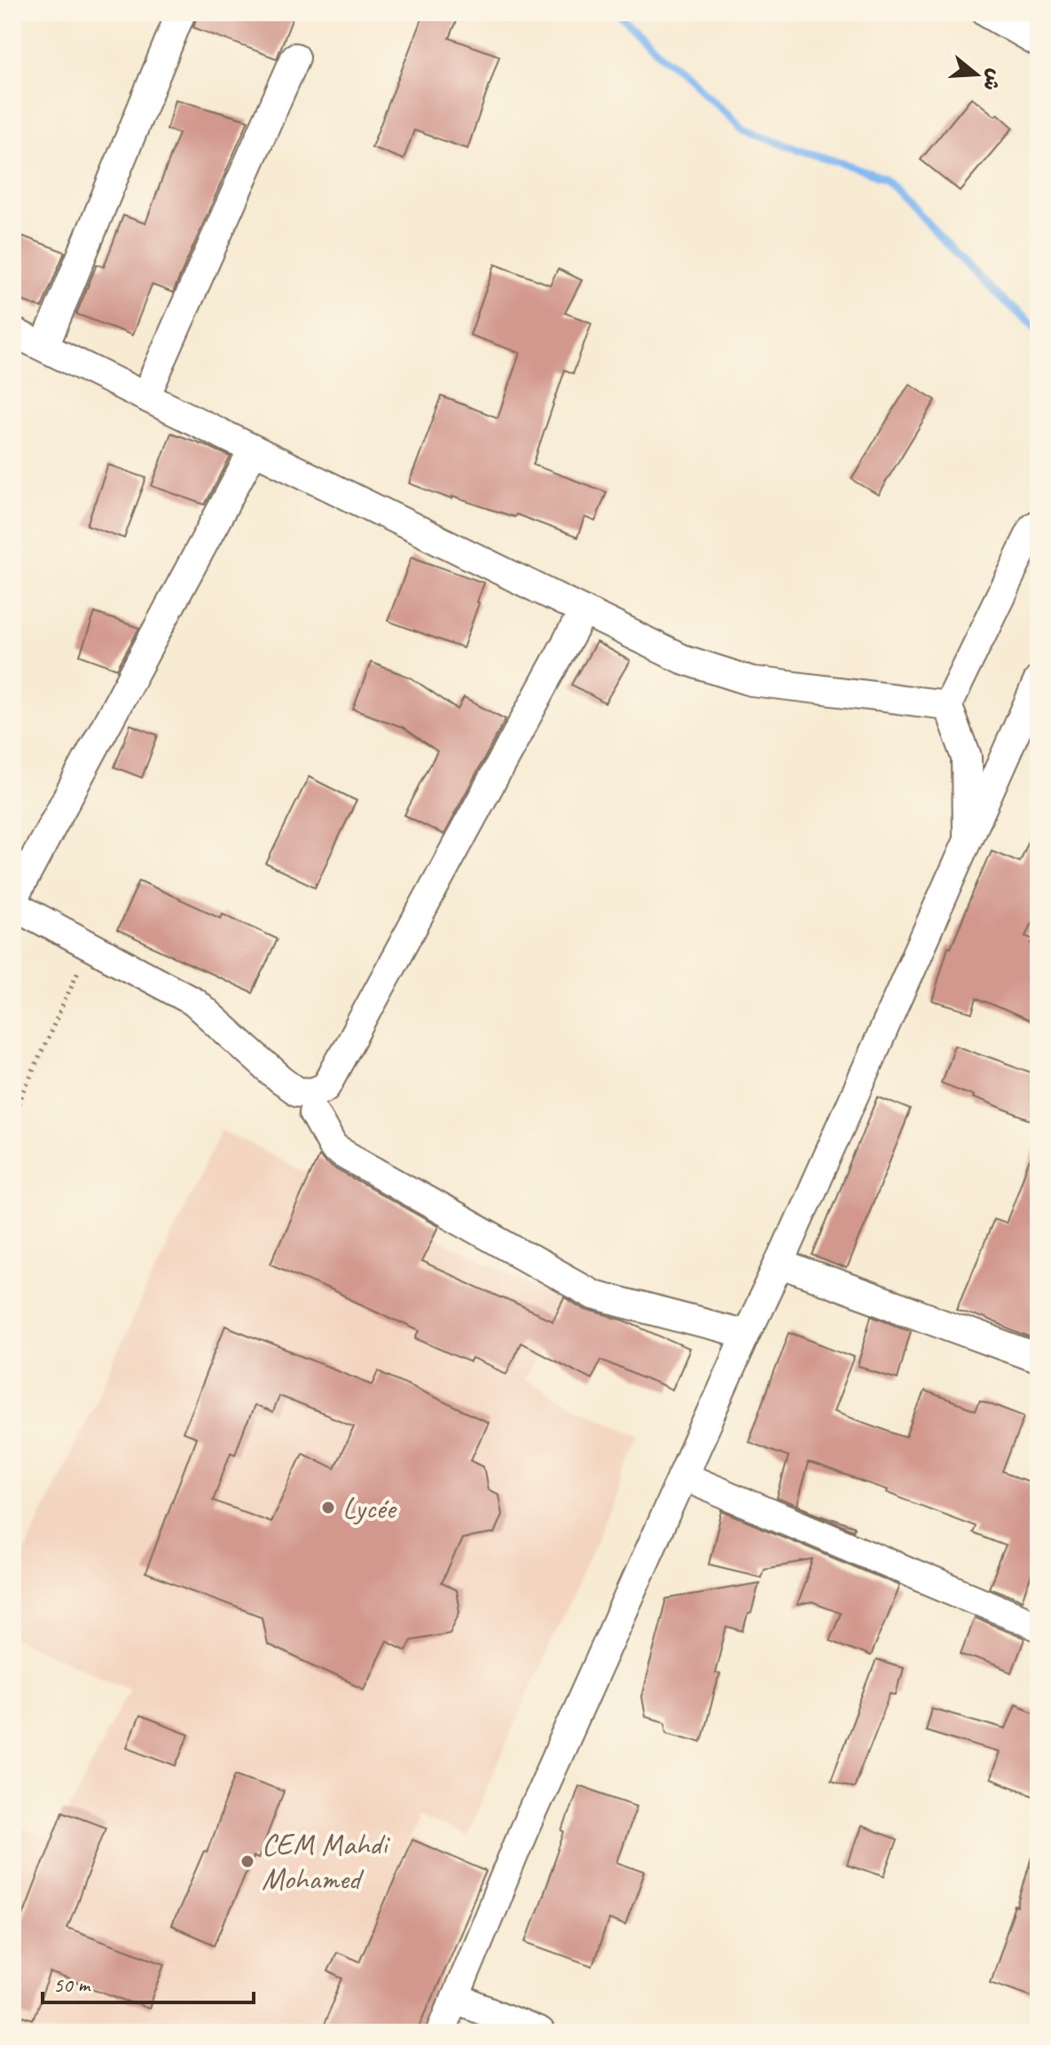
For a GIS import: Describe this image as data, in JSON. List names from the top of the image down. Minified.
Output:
{"places":["Lycée","CEM Mahdi Mohamed"],"scale_bar":"50 m","north":"right"}
